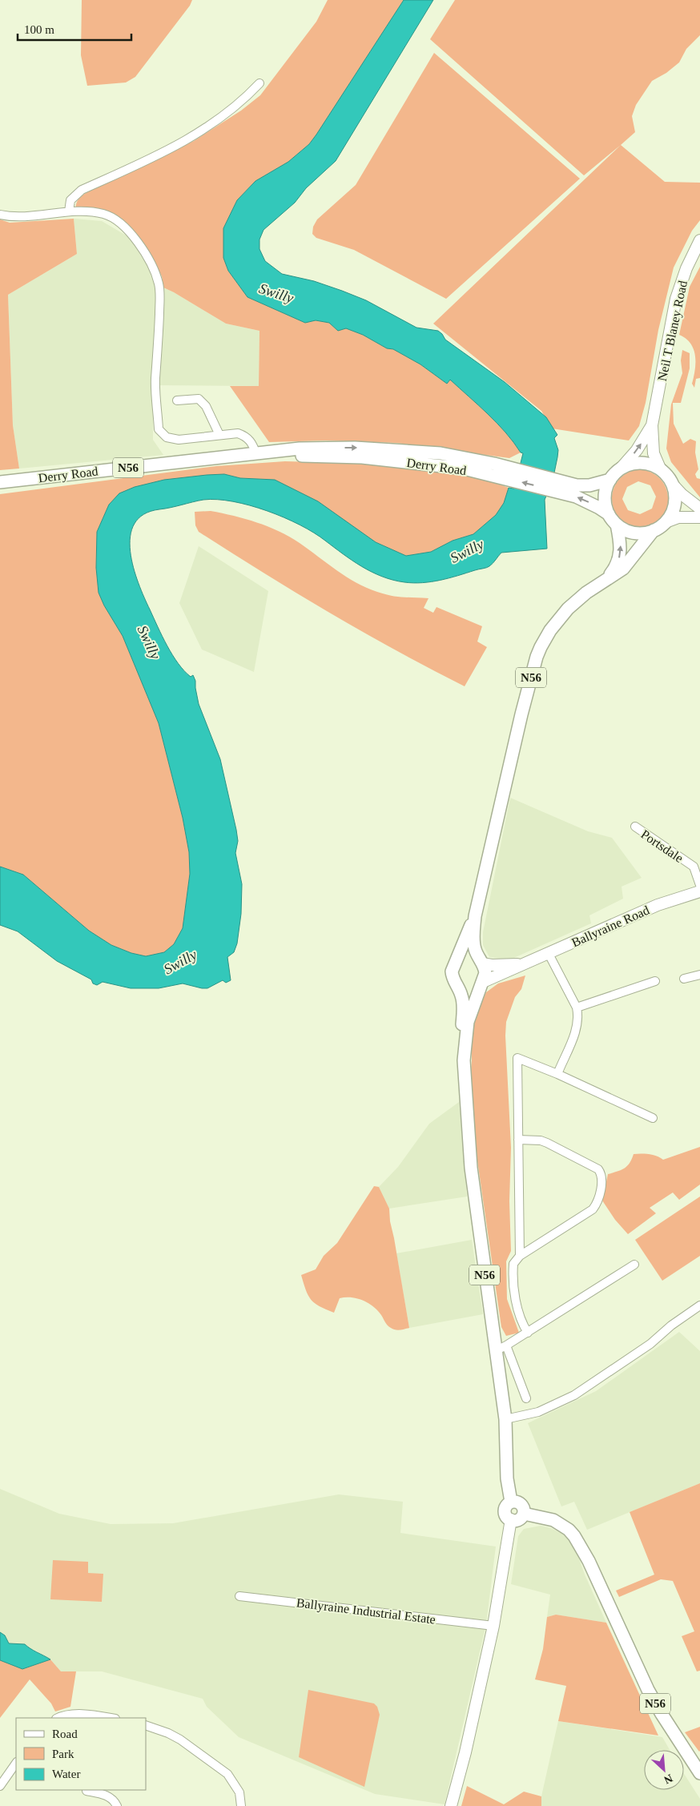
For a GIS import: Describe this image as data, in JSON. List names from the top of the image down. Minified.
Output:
{"streets":{"main road":["Neil T Blaney Road","Derry Road","N56","Ballyraine Road"],"street":["Portsdale","Ballyraine Industrial Estate"]},"crossings":[["Neil T Blaney Road","Derry Road"],["Neil T Blaney Road","N56"],["Derry Road","N56"],["N56","Ballyraine Road"]],"water":["Swilly"],"legend":["Road","Park","Water"],"scale_bar":"100 m","north":"bottom right"}
